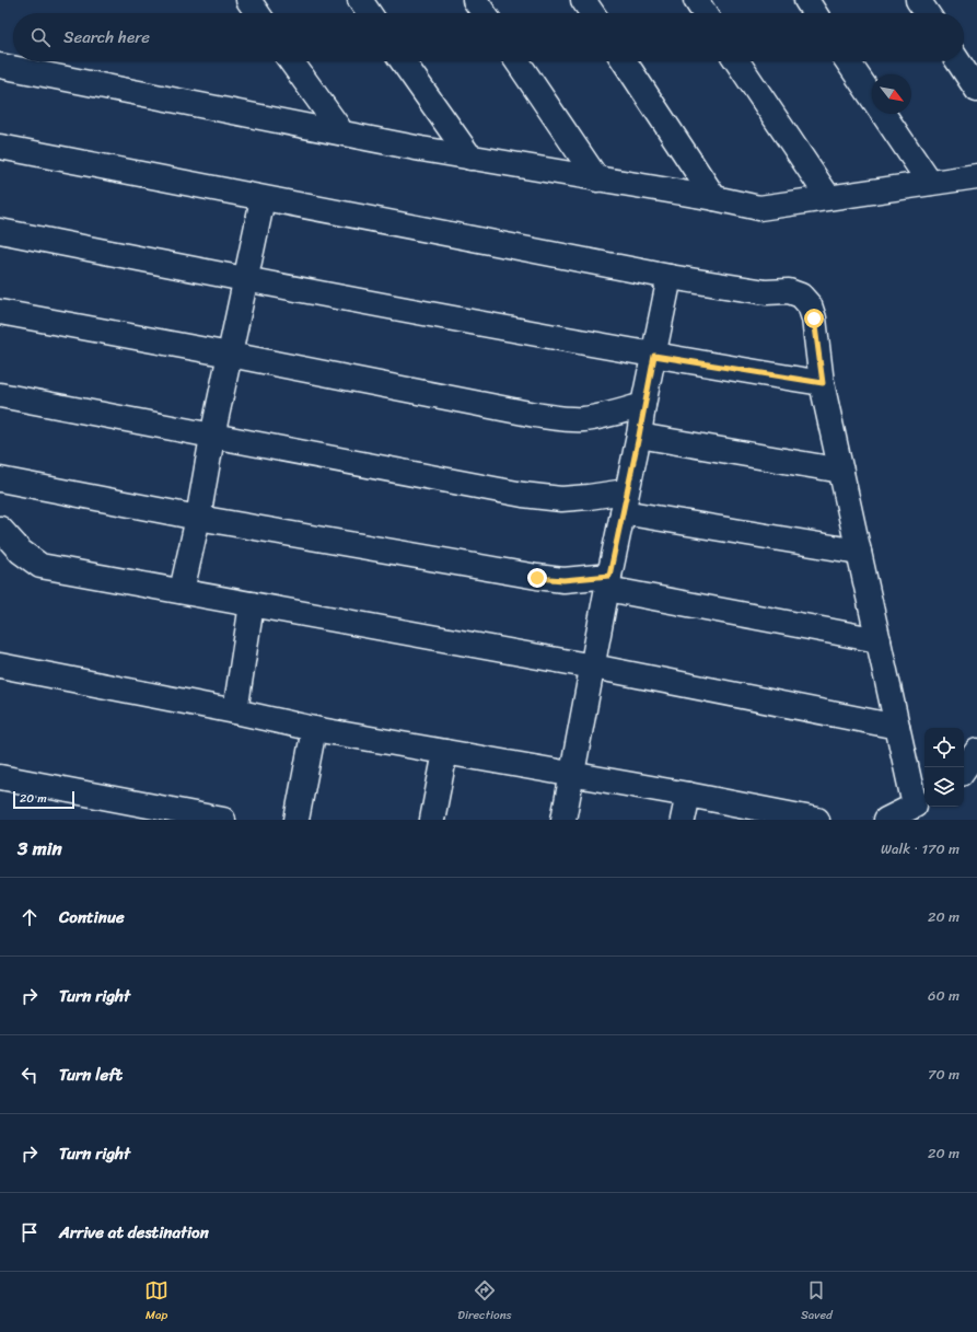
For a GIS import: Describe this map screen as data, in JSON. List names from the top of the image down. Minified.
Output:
{"scale_bar":"20 m","north":"bottom right","page":{"search":"Search here","scale":"20 m","heading":["3 min","Walk · 170 m"],"list":[["Continue","20 m"],["Turn right","60 m"],["Turn left","70 m"],["Turn right","20 m"],"Arrive at destination"],"nav":["Map","Directions","Saved"]}}
